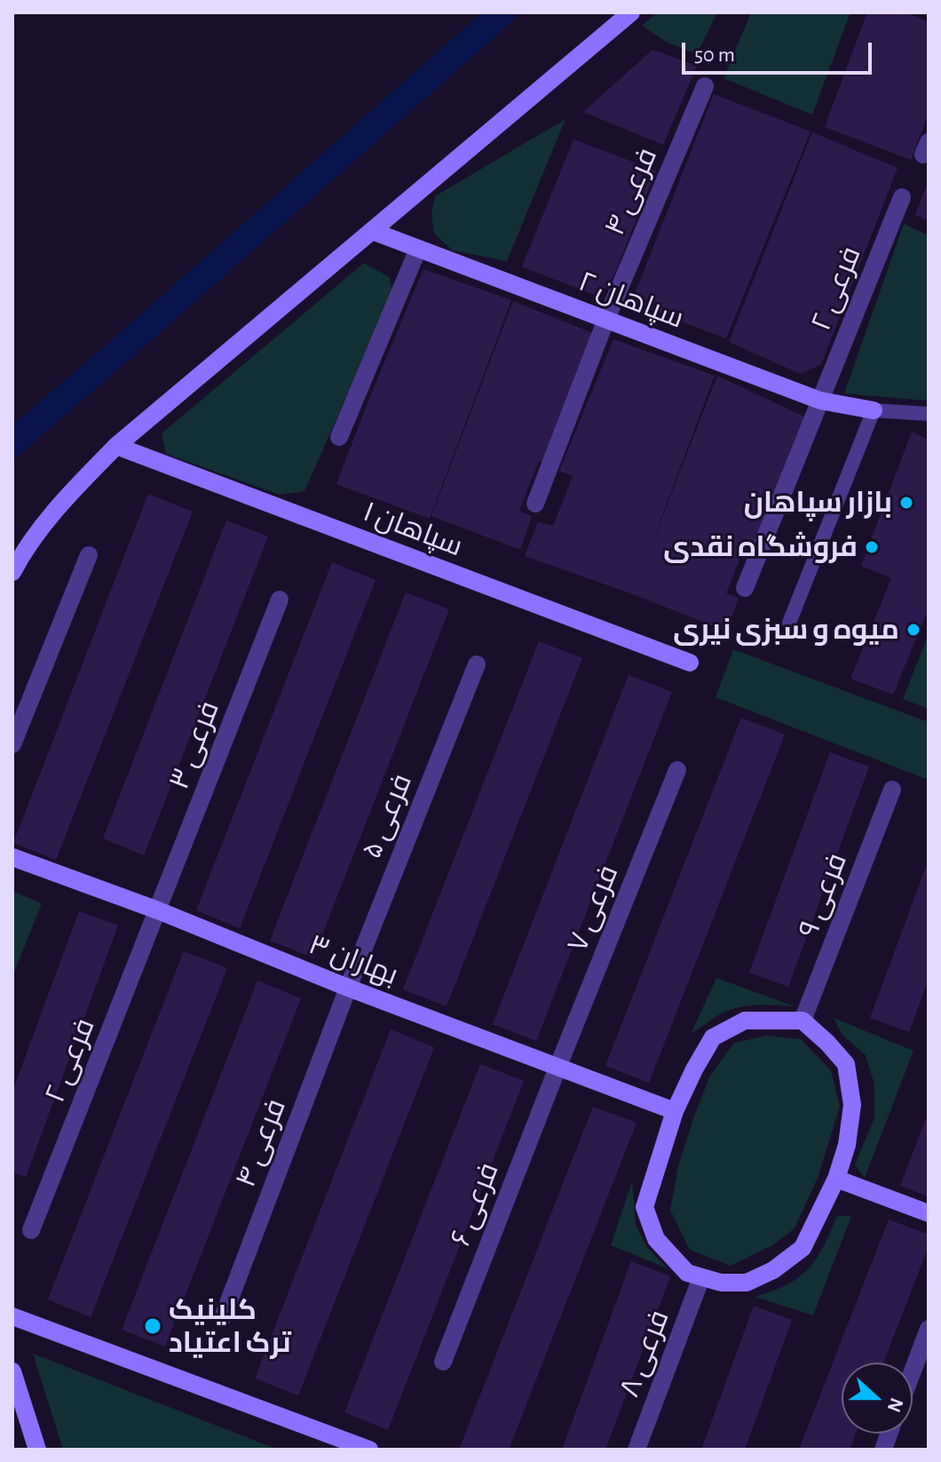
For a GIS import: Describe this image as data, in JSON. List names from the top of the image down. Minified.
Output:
{"streets":{"street":["فرعی ۴","فرعی ۲","سپاهان ۲","سپاهان ۱","فرعی ۳","فرعی ۵","فرعی ۹","فرعی ۷","بهاران ۳","فرعی ۶","فرعی ۸"]},"crossings":[["فرعی ۴","سپاهان ۲"],["فرعی ۴","فرعی ۵"],["فرعی ۴","بهاران ۳"],["فرعی ۲","سپاهان ۲"],["فرعی ۲","فرعی ۳"],["فرعی ۲","بهاران ۳"],["فرعی ۳","بهاران ۳"],["فرعی ۵","بهاران ۳"],["فرعی ۹","بهاران ۳"],["فرعی ۹","فرعی ۸"],["فرعی ۷","بهاران ۳"],["فرعی ۷","فرعی ۶"],["بهاران ۳","فرعی ۶"],["بهاران ۳","فرعی ۸"]],"places":["بازار سپاهان","فروشگاه نقدی","میوه و سبزی نیری","کلینیک ترک اعتیاد"],"scale_bar":"50 m","north":"right"}
